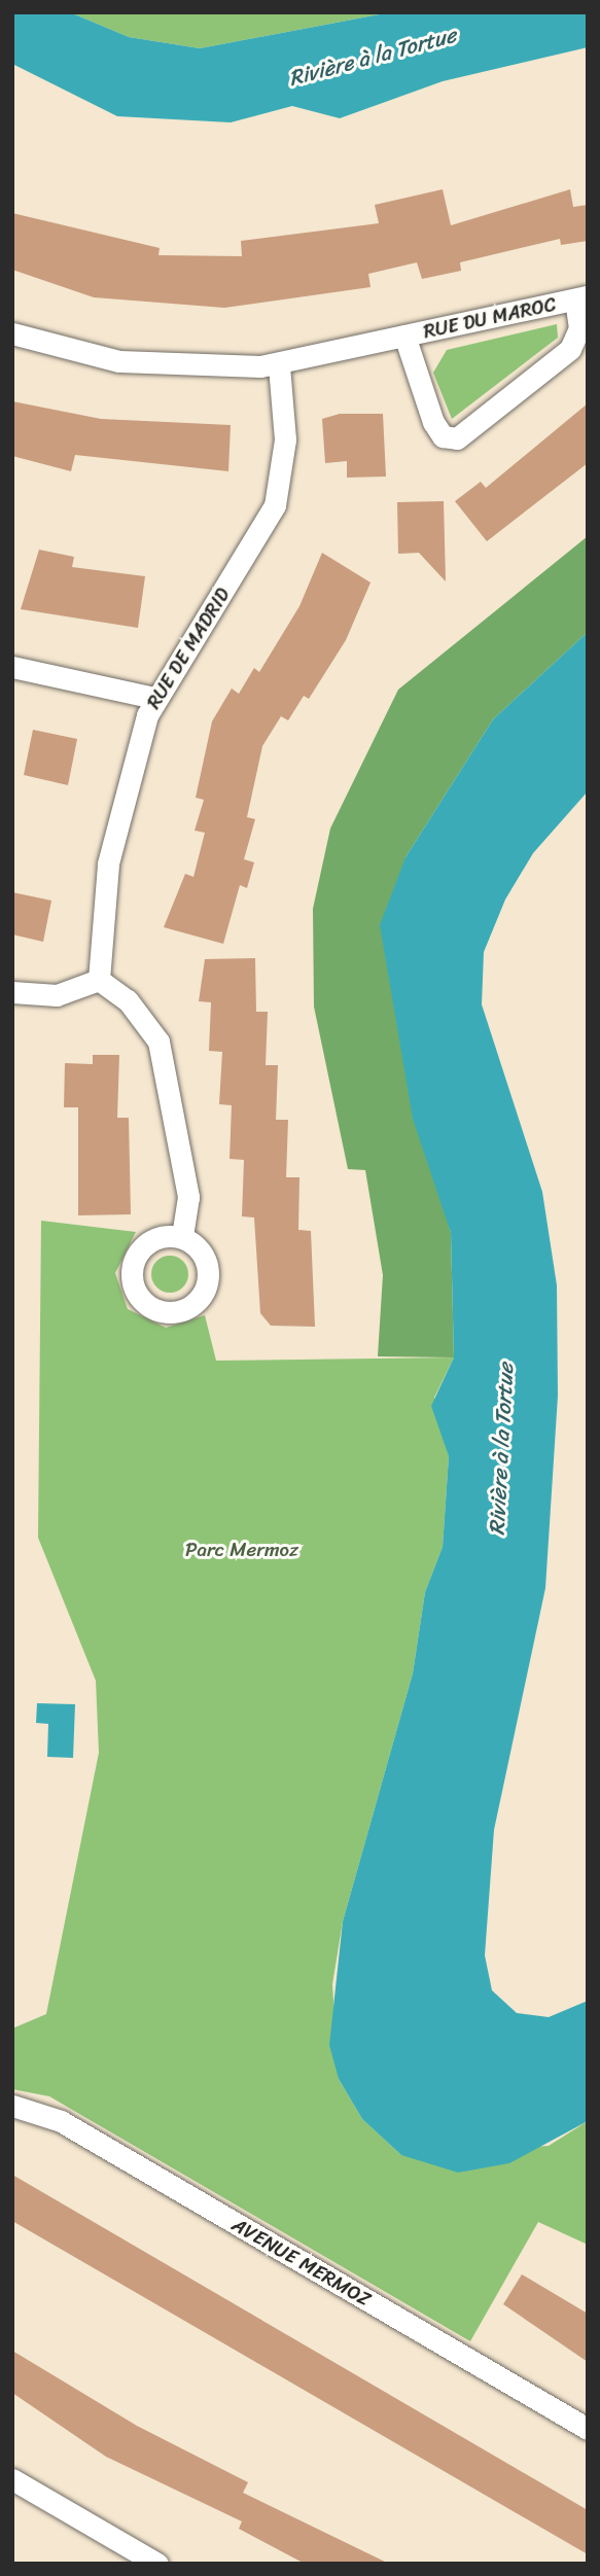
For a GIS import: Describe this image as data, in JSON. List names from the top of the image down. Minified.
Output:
{"streets":{"street":["RUE DU MAROC","RUE DE MADRID","AVENUE MERMOZ"]},"crossings":[["RUE DU MAROC","RUE DE MADRID"]],"water":["Rivière à la Tortue"],"parks":["Parc Mermoz"]}
